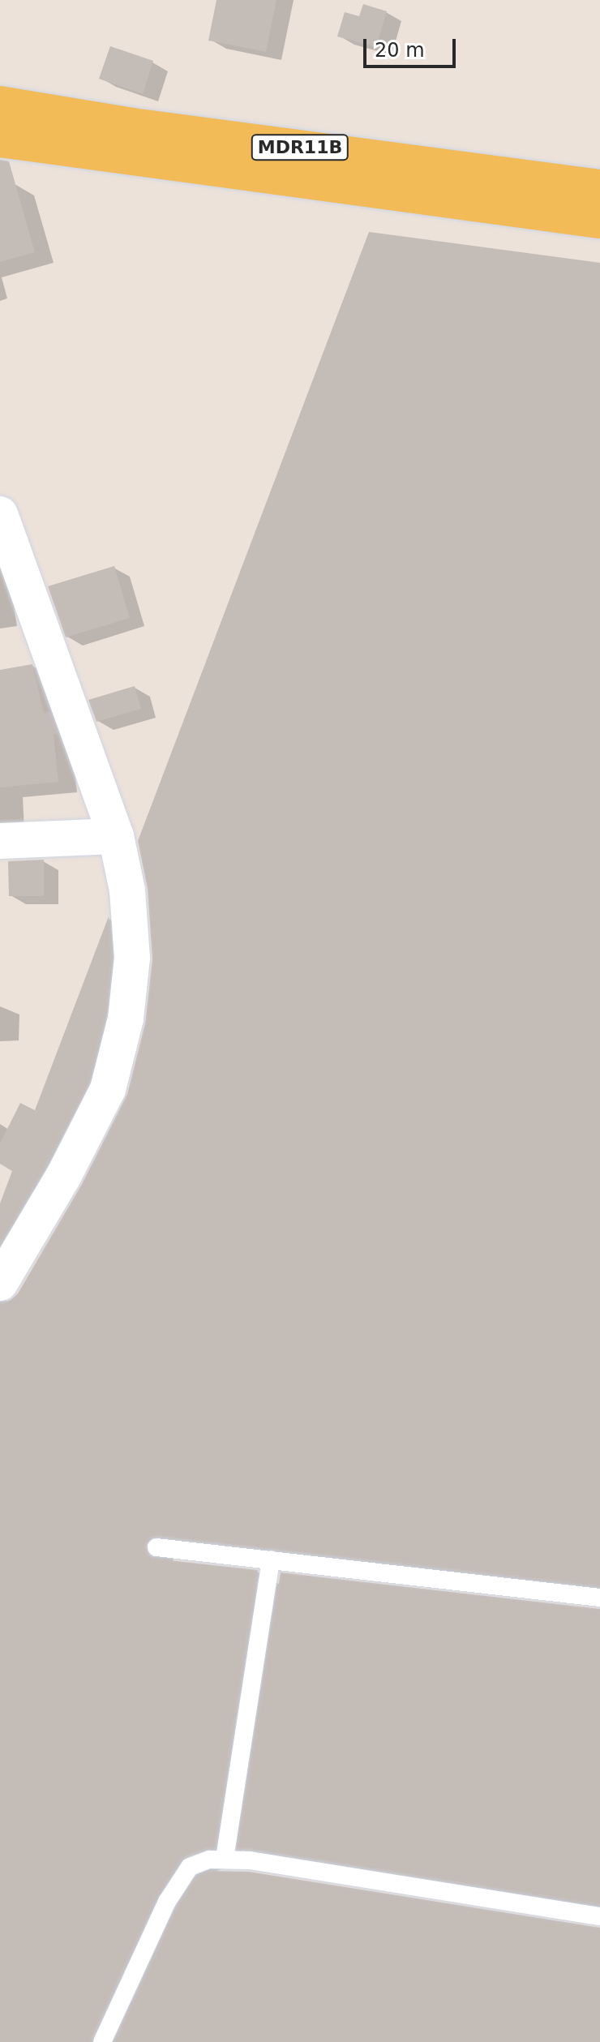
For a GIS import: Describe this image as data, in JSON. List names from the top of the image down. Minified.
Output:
{"streets":{"main road":["MDR11B"]},"scale_bar":"20 m"}
